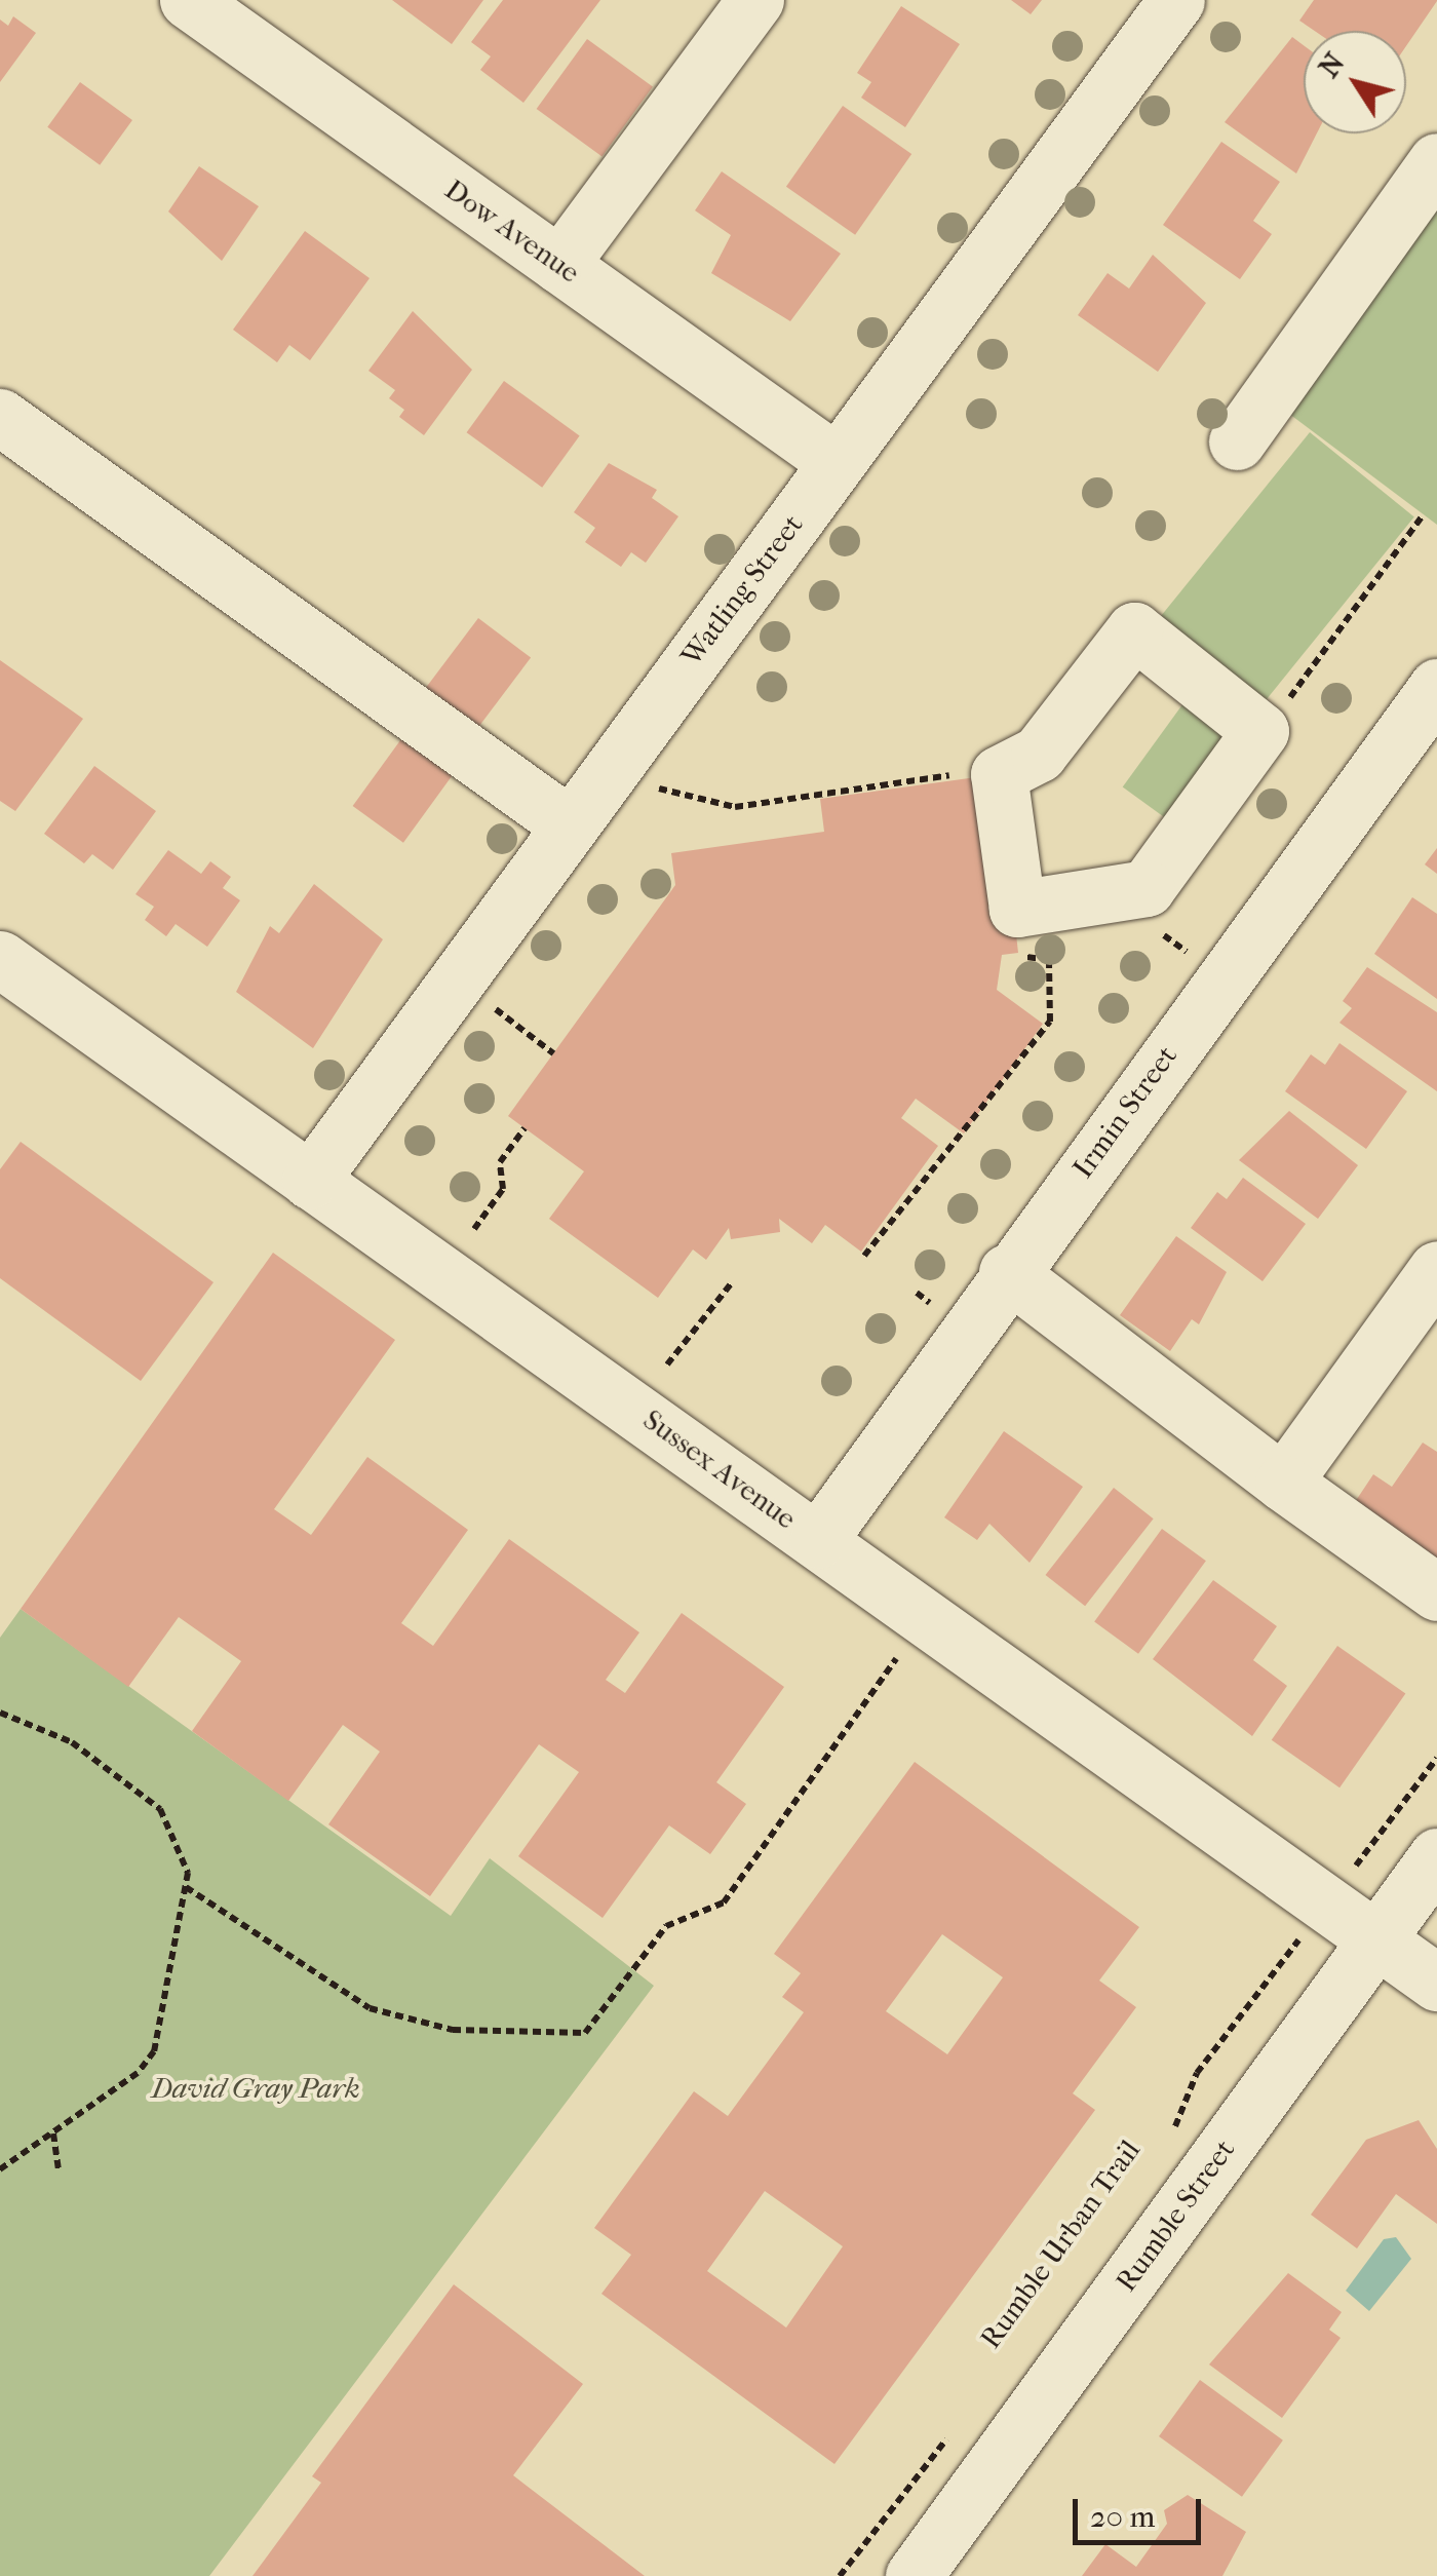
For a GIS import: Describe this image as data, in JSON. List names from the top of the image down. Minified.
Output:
{"streets":{"street":["Dow Avenue","Watling Street","Irmin Street","Sussex Avenue","Rumble Street"],"path":["Rumble Urban Trail"]},"crossings":[["Dow Avenue","Watling Street"],["Watling Street","Sussex Avenue"],["Irmin Street","Sussex Avenue"],["Sussex Avenue","Rumble Street"]],"parks":["David Gray Park"],"scale_bar":"20 m","north":"top left"}
